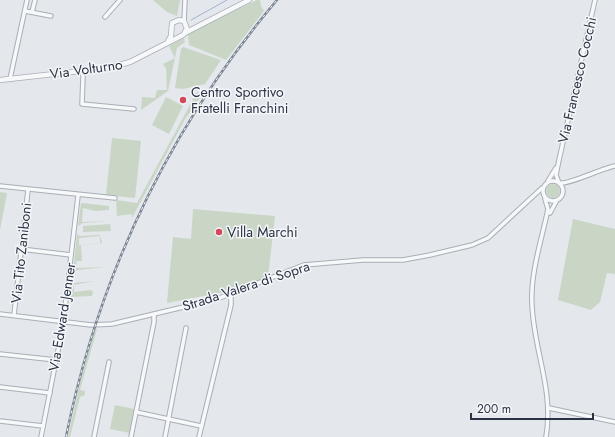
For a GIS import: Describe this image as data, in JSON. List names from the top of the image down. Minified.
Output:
{"streets":{"street":["Via Volturno","Via Francesco Cocchi","Via Tito Zaniboni","Strada Valera di Sopra","Via Edward Jenner"]},"crossings":[["Via Francesco Cocchi","Strada Valera di Sopra"],["Via Tito Zaniboni","Strada Valera di Sopra"],["Strada Valera di Sopra","Via Edward Jenner"]],"places":["Centro Sportivo Fratelli Franchini","Villa Marchi"],"scale_bar":"200 m"}
